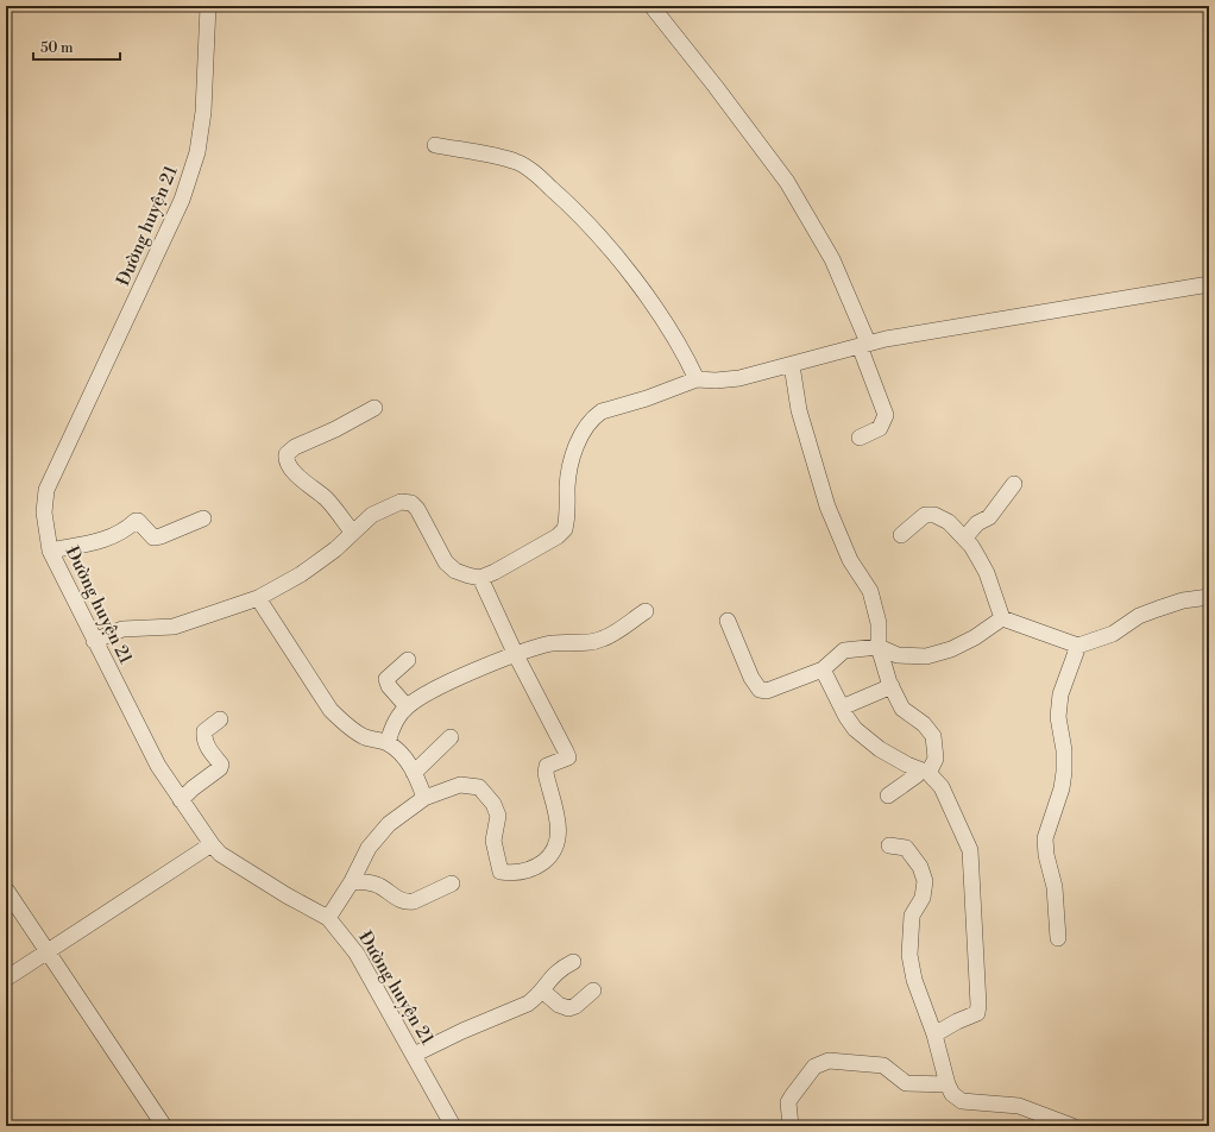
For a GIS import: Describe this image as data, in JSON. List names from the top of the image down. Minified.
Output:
{"streets":{"street":["Đường huyện 21"]},"scale_bar":"50 m"}
